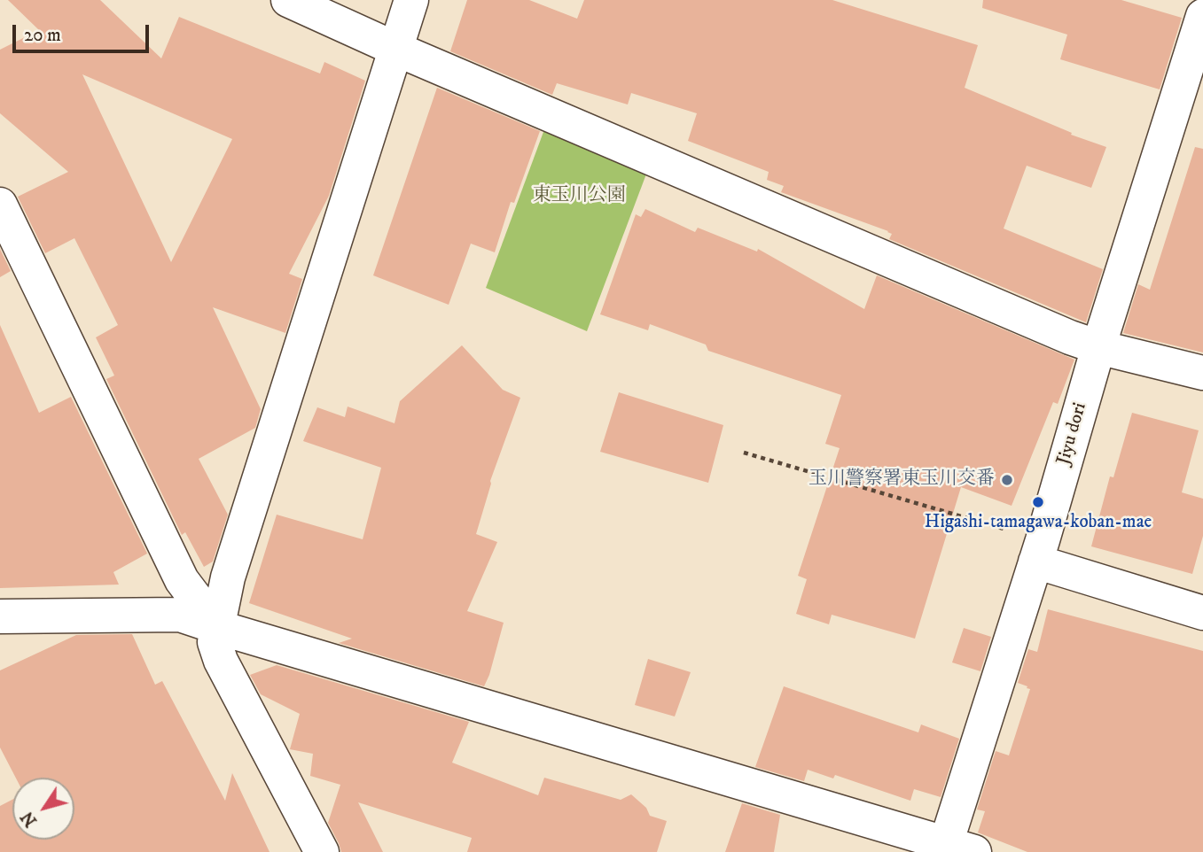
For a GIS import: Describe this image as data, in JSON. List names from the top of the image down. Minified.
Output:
{"streets":{"street":["Jiyu dori"]},"parks":["東玉川公園"],"places":["玉川警察署東玉川交番","Higashi-tamagawa-koban-mae"],"scale_bar":"20 m","north":"bottom left"}
